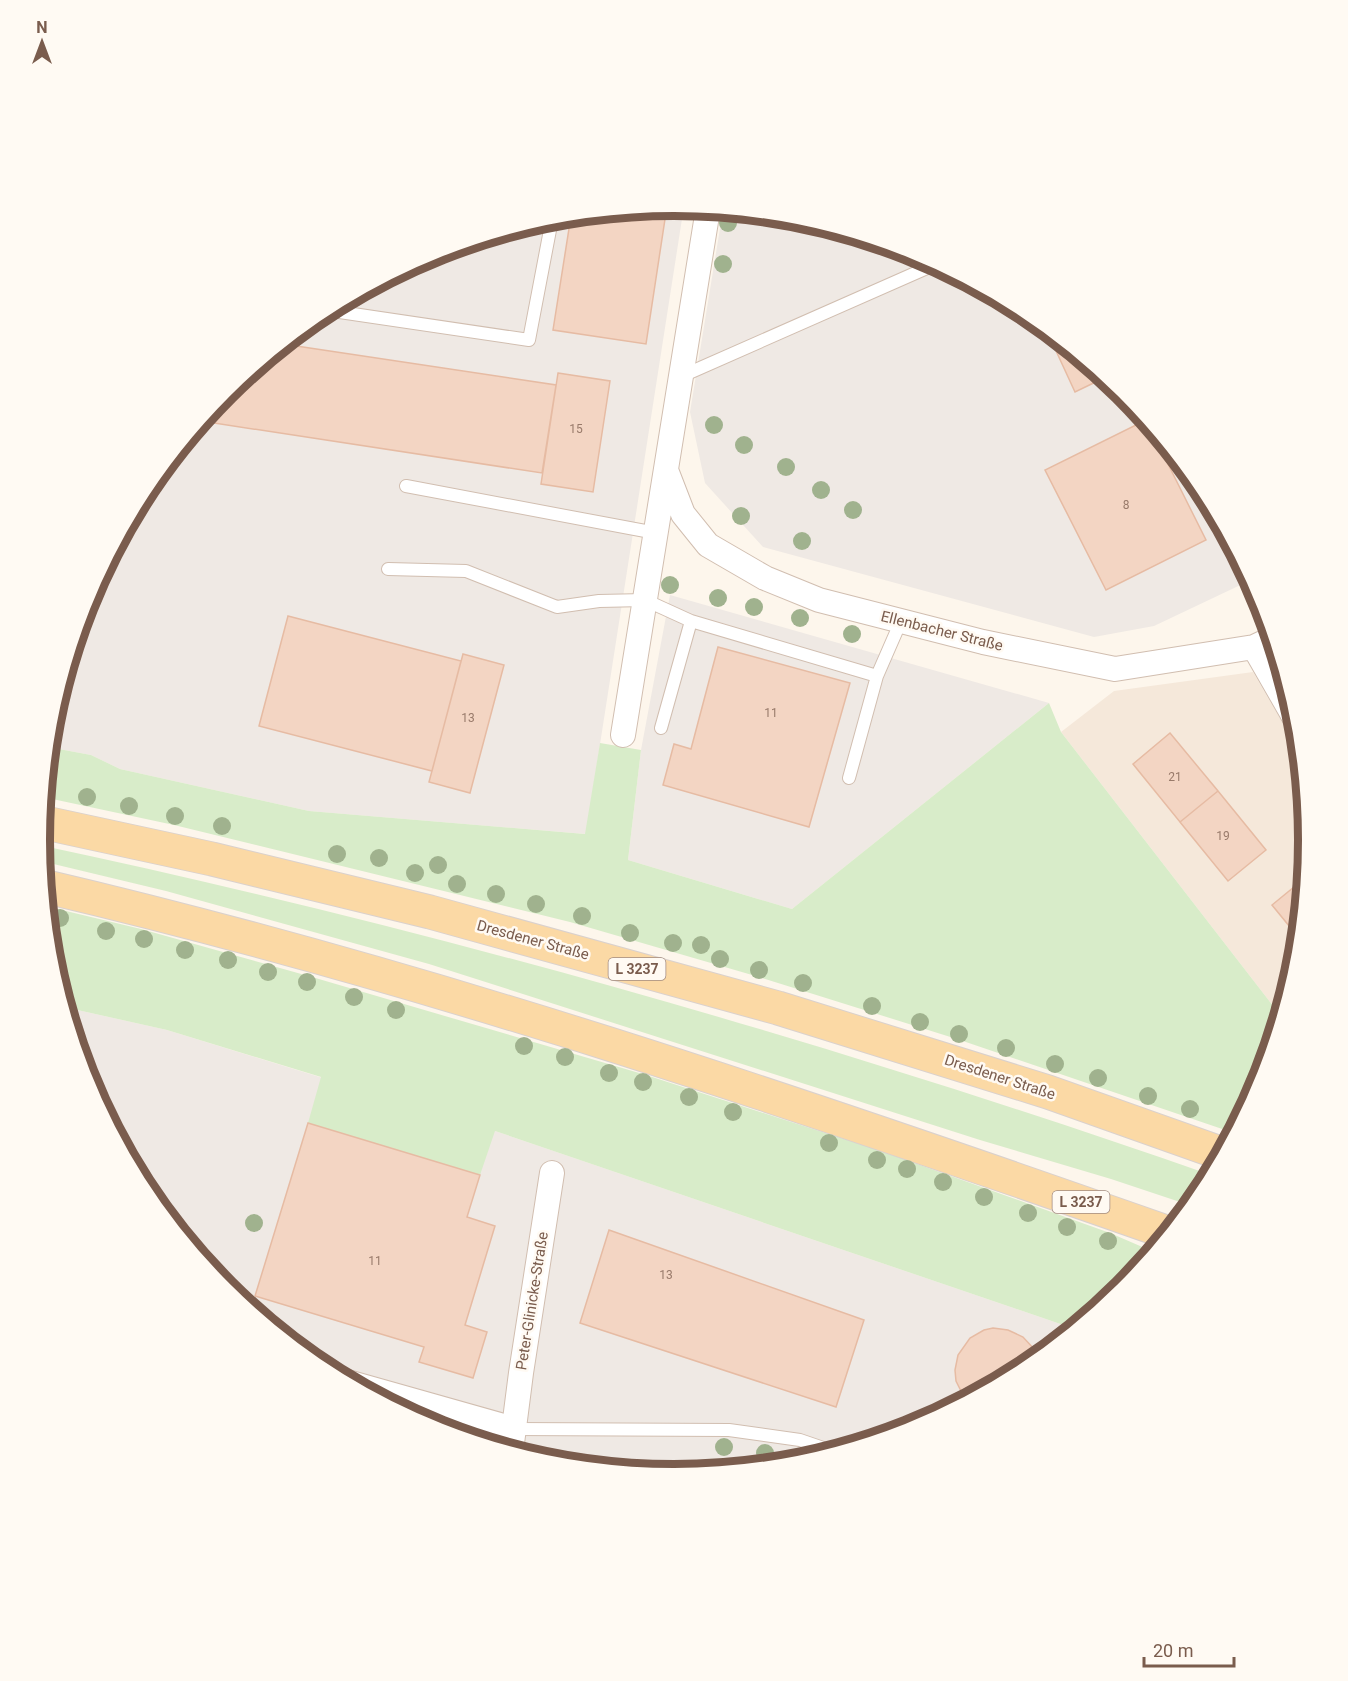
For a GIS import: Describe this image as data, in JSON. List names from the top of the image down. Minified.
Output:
{"streets":{"main road":["Dresdener Straße","L 3237"],"street":["Ellenbacher Straße","Peter-Glinicke-Straße"]},"house_numbers":["15","8","11","13","21","19","11","13"],"scale_bar":"20 m","north":"top"}
